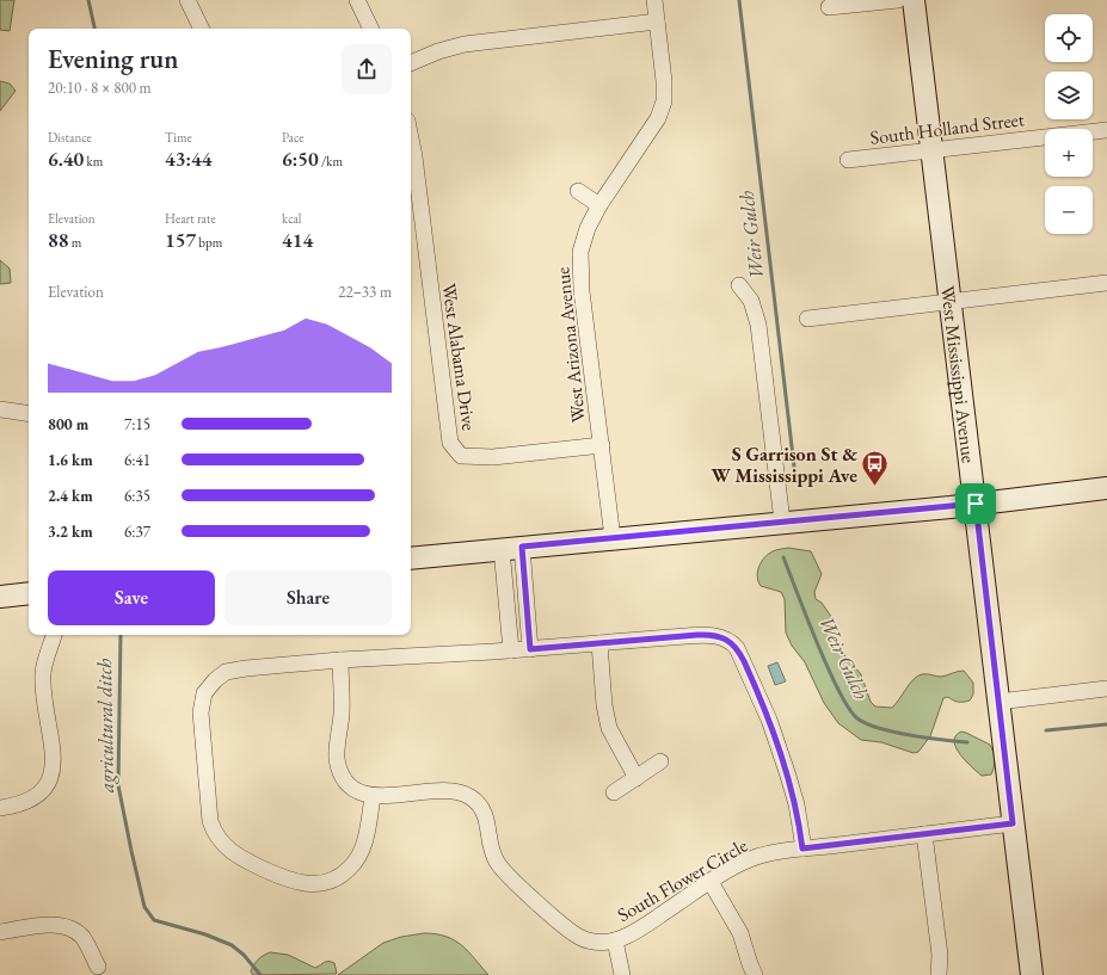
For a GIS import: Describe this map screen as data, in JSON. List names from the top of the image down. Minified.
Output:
{"streets":{"main road":["West Mississippi Avenue"],"street":["South Holland Street","West Arizona Avenue","West Alabama Drive","South Flower Circle"]},"crossings":[["South Holland Street","West Mississippi Avenue"],["West Arizona Avenue","West Alabama Drive"],["West Mississippi Avenue","South Flower Circle"]],"water":["Weir Gulch","agricultural ditch"],"places":{"bus stop":["S Garrison St & W Mississippi Ave"]},"page":{"map_buttons":["+","−"],"heading":["Evening run","20:10 · 8 × 800 m"],"stats":[["Distance","6.40 km"],["Time","43:44"],["Pace","6:50 /km"],["Elevation","88 m"],["Heart rate","157 bpm"],["kcal","414"]],"chart":["Elevation","22–33 m"],"list":[{"name":"800 m","note":"7:15"},{"name":"1.6 km","note":"6:41"},{"name":"2.4 km","note":"6:35"},{"name":"3.2 km","note":"6:37"}],"buttons":["Save","Share"]}}
